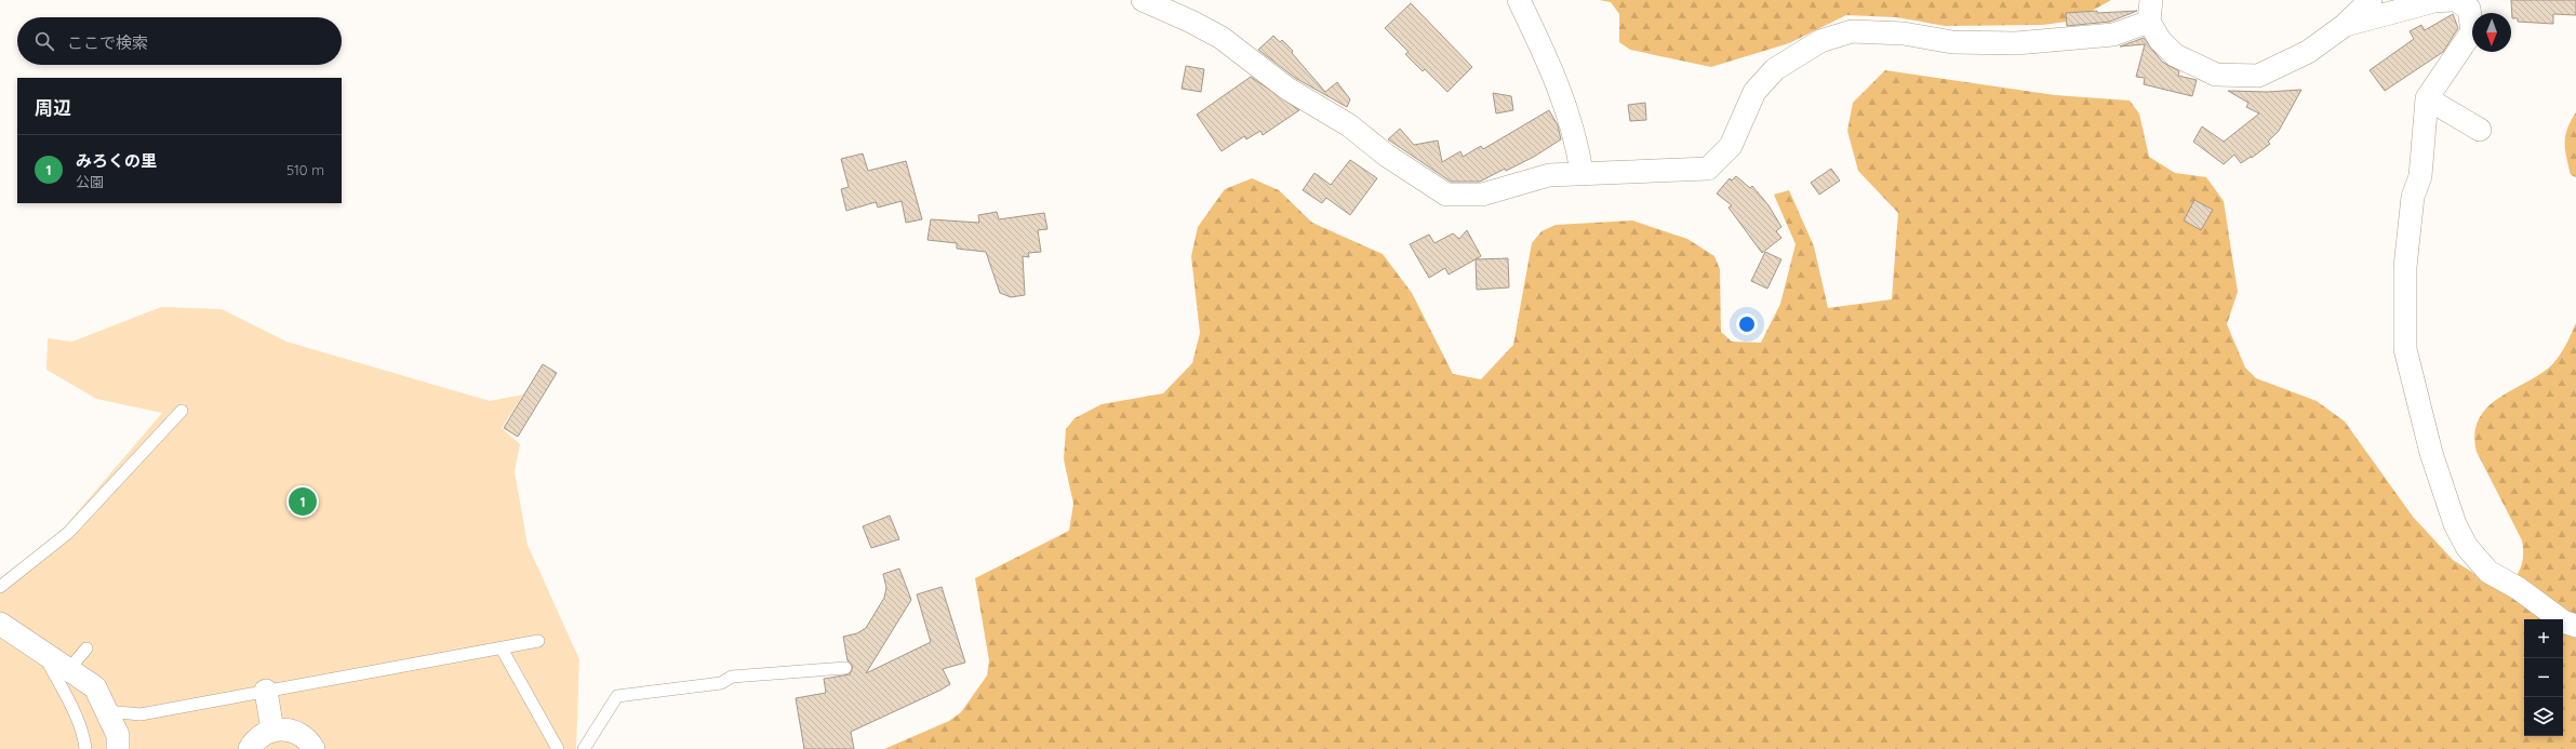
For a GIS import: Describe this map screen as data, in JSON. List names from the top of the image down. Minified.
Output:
{"north":"bottom","page":{"search":"ここで検索","heading":"周辺","list":[{"mark":"1","name":"みろくの里","note":"公園","value":"510 m"}],"pins":"1","map_buttons":["+","−"]}}
